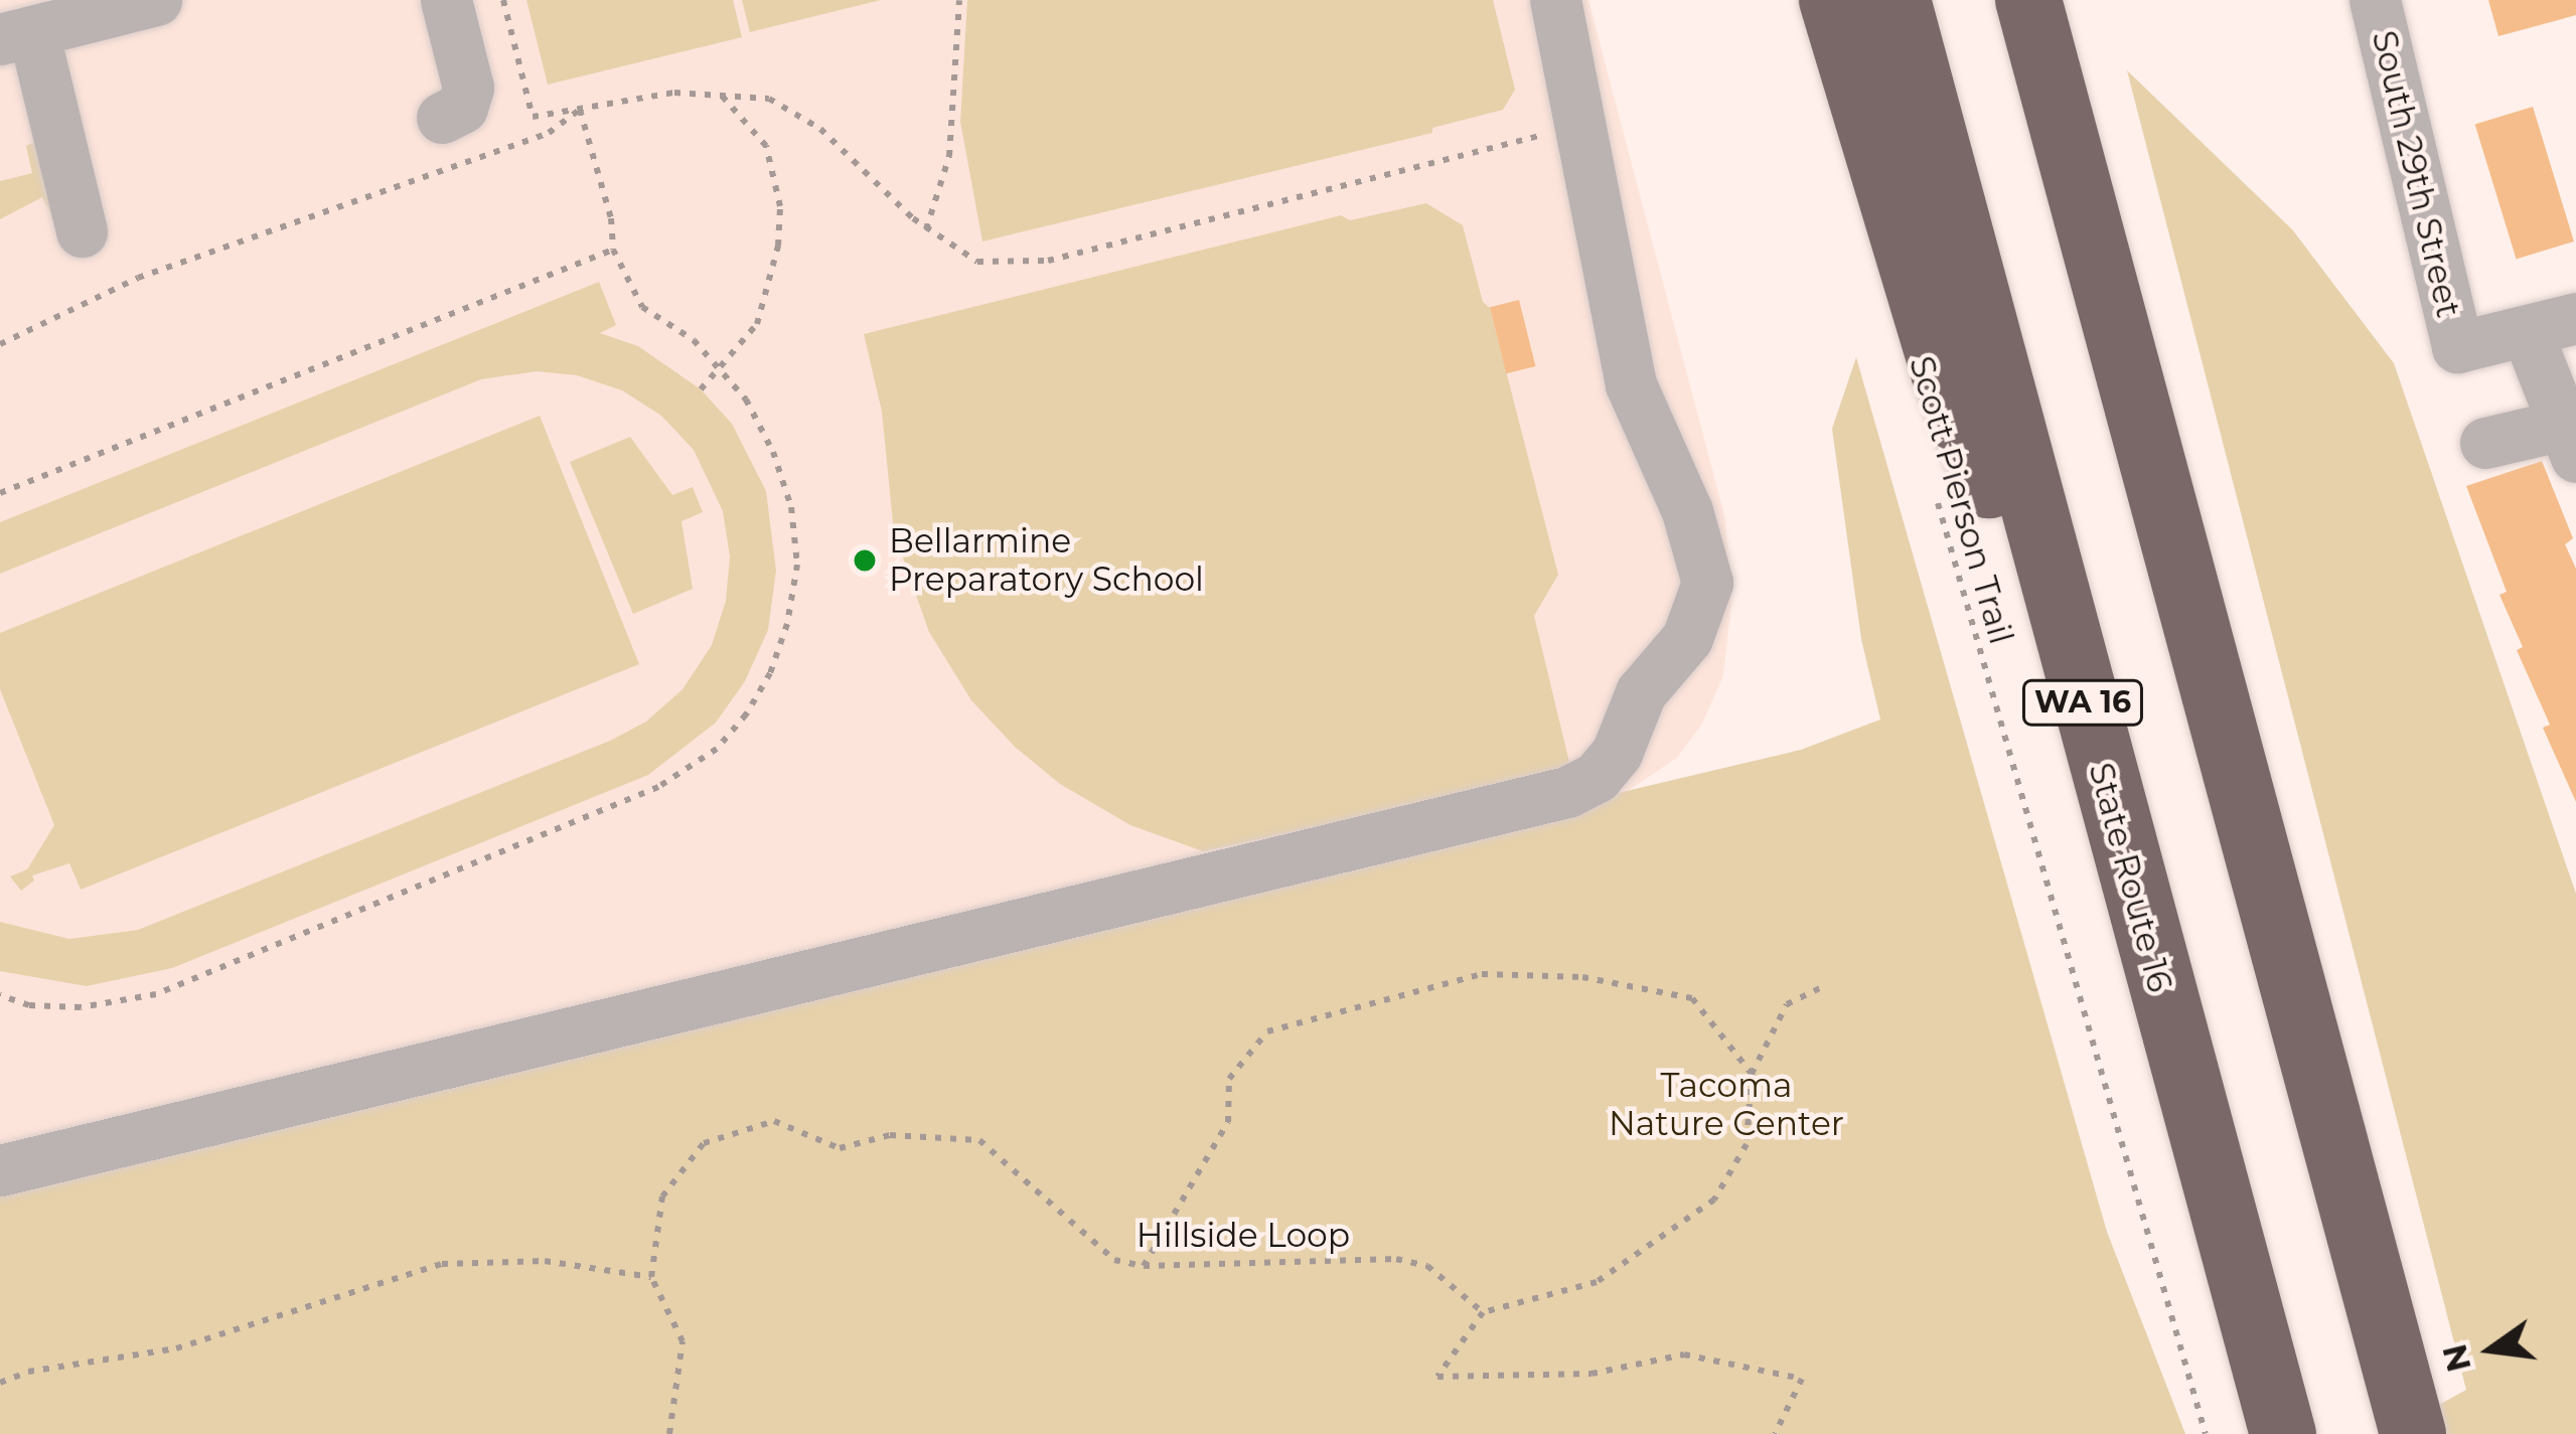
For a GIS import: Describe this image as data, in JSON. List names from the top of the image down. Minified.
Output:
{"streets":{"highway":["WA 16","State Route 16"],"street":["South 29th Street"],"path":["Scott Pierson Trail","Hillside Loop"]},"parks":["Tacoma Nature Center"],"places":["Bellarmine Preparatory School"],"north":"left"}
